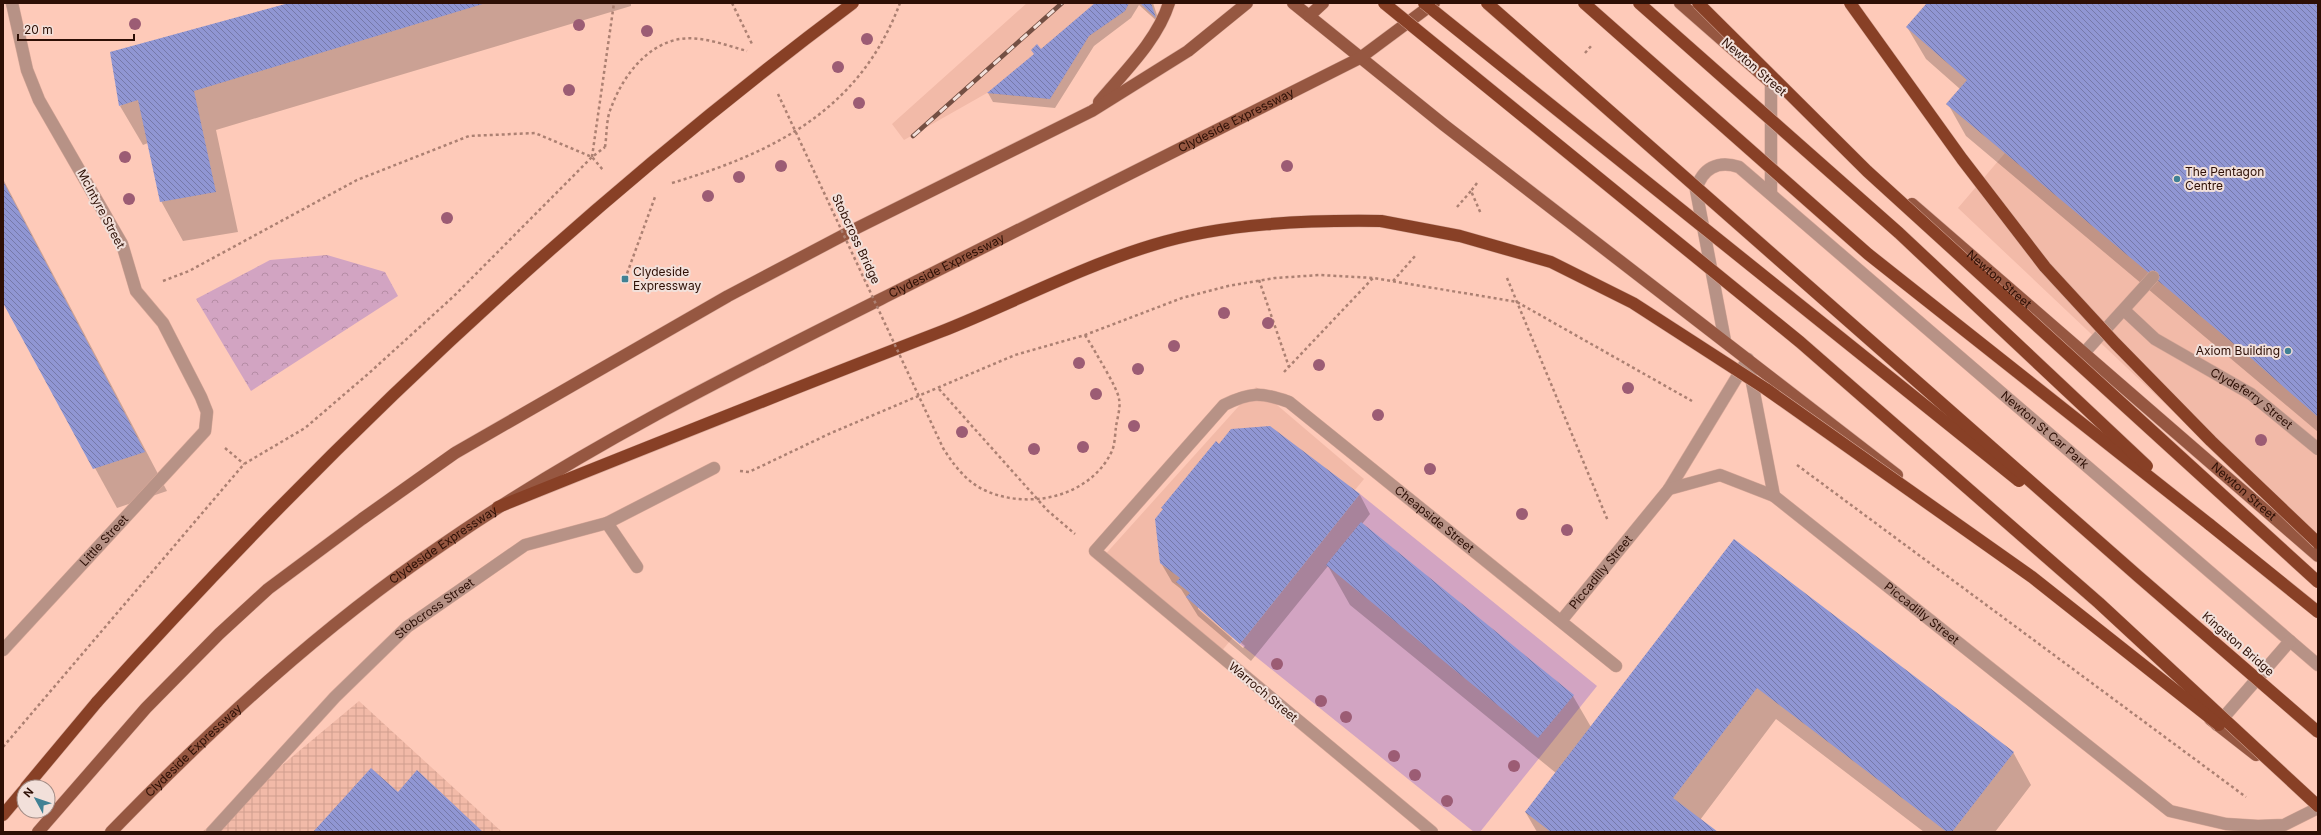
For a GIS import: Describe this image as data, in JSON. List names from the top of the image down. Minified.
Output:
{"streets":{"highway":["Kingston Bridge"],"main road":["Newton Street","Clydeside Expressway"],"street":["McIntyre Street","Clydeferry Street","Newton St Car Park","Cheapside Street","Little Street","Piccadilly Street","Stobcross Street","Warroch Street"],"path":["Stobcross Bridge"]},"crossings":[["McIntyre Street","Little Street"],["Cheapside Street","Piccadilly Street"],["Cheapside Street","Warroch Street"]],"places":{"other":["The Pentagon Centre","Axiom Building"],"transit":["Clydeside Expressway"]},"scale_bar":"20 m","north":"top left"}
